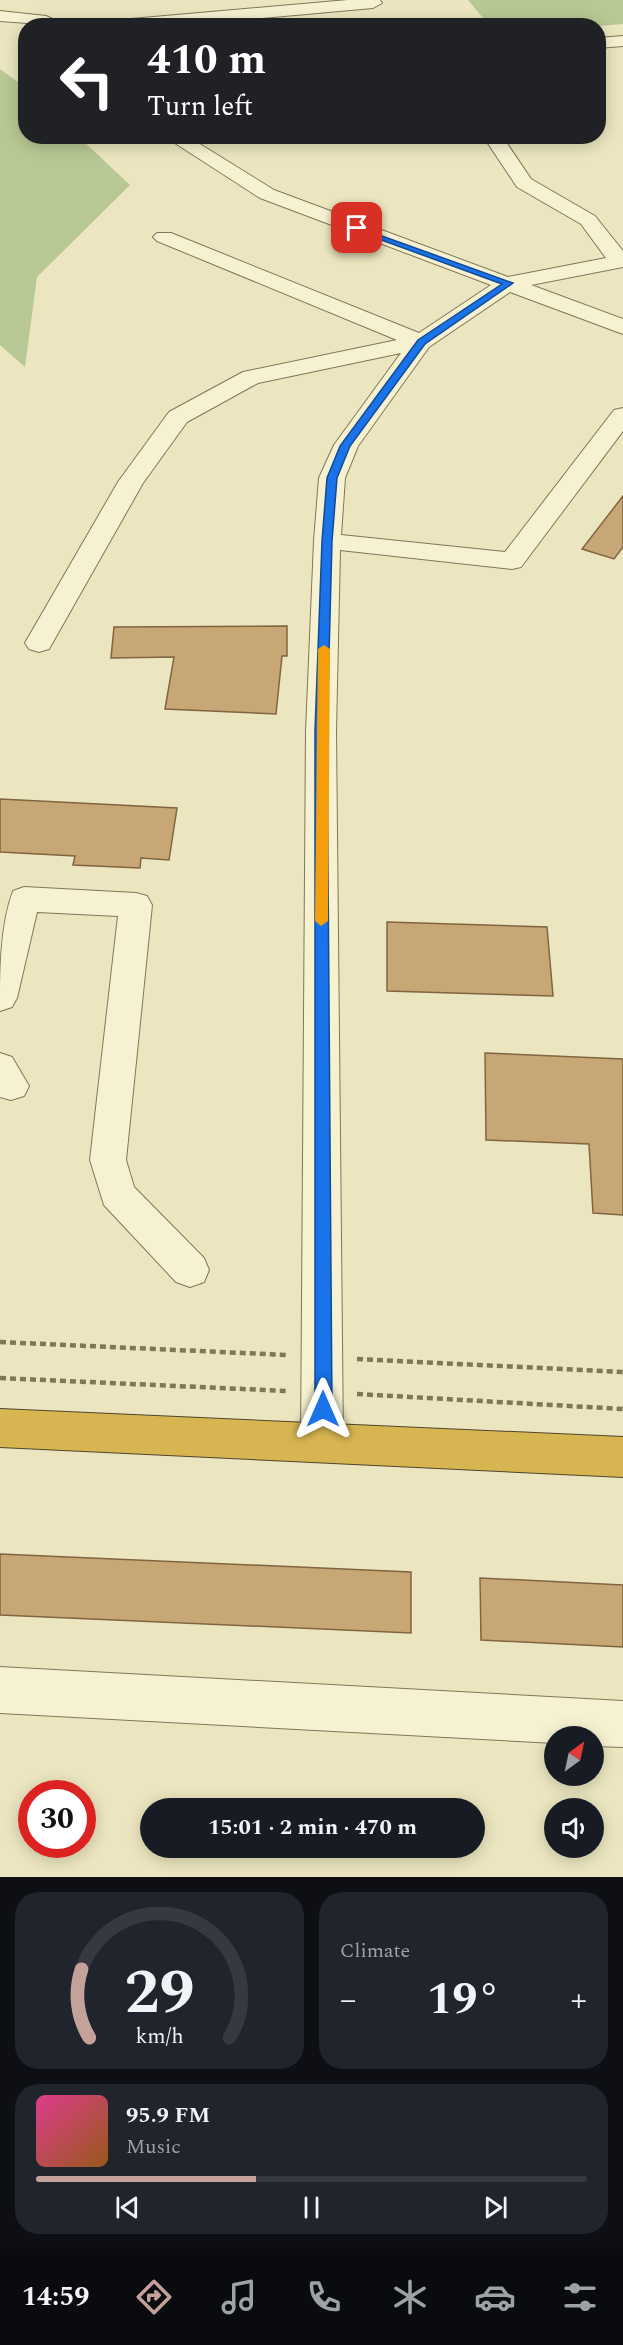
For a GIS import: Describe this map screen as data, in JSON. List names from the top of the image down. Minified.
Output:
{"north":"top right","page":{"turn":["410 m","Turn left"],"limit":"30","trip":"15:01 · 2 min · 470 m","tile":"Climate","heat":["−","19°","+"],"song":["95.9 FM","Music"],"tabs":"14:59","gauge":["29","km/h"]}}
